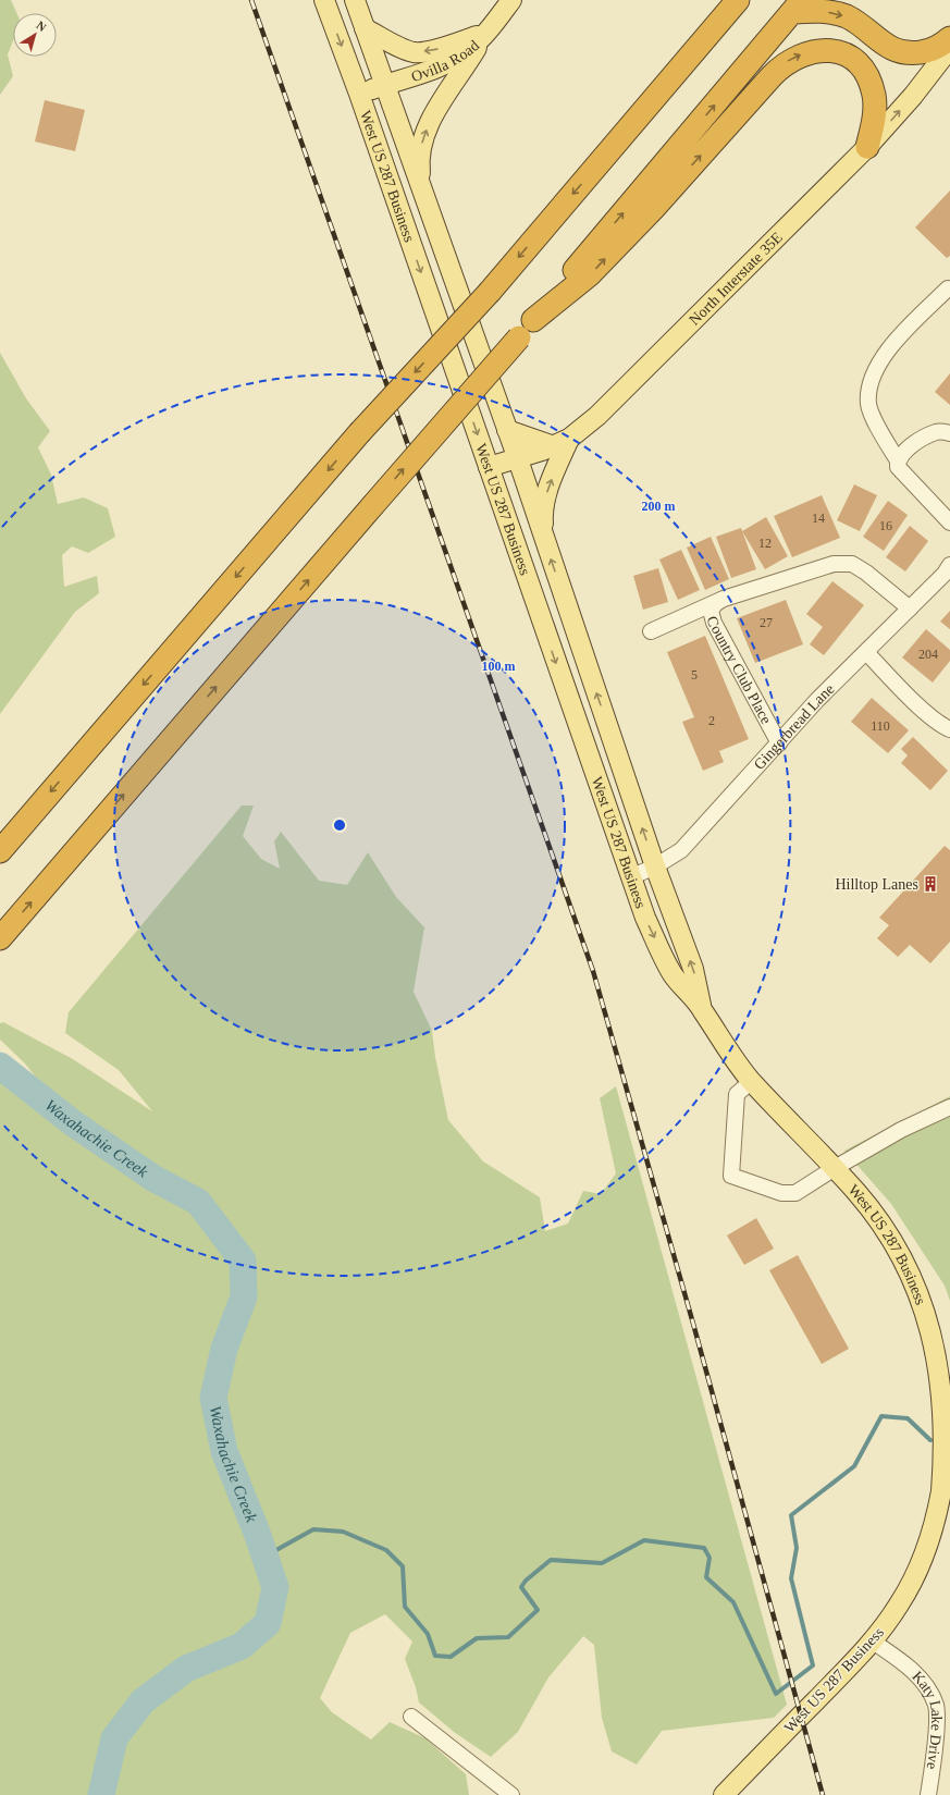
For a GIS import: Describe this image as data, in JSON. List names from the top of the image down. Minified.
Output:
{"streets":{"main road":["Ovilla Road","West US 287 Business","North Interstate 35E"],"street":["Country Club Place","Gingerbread Lane","Katy Lake Drive"]},"crossings":[["Ovilla Road","West US 287 Business"],["West US 287 Business","North Interstate 35E"],["West US 287 Business","Gingerbread Lane"],["West US 287 Business","Katy Lake Drive"],["Country Club Place","Gingerbread Lane"]],"water":["Waxahachie Creek"],"places":{"building":["Hilltop Lanes"]},"house_numbers":["14","16","12","27","204","5","2","110"],"north":"top right","rings":["200 m","100 m"]}
